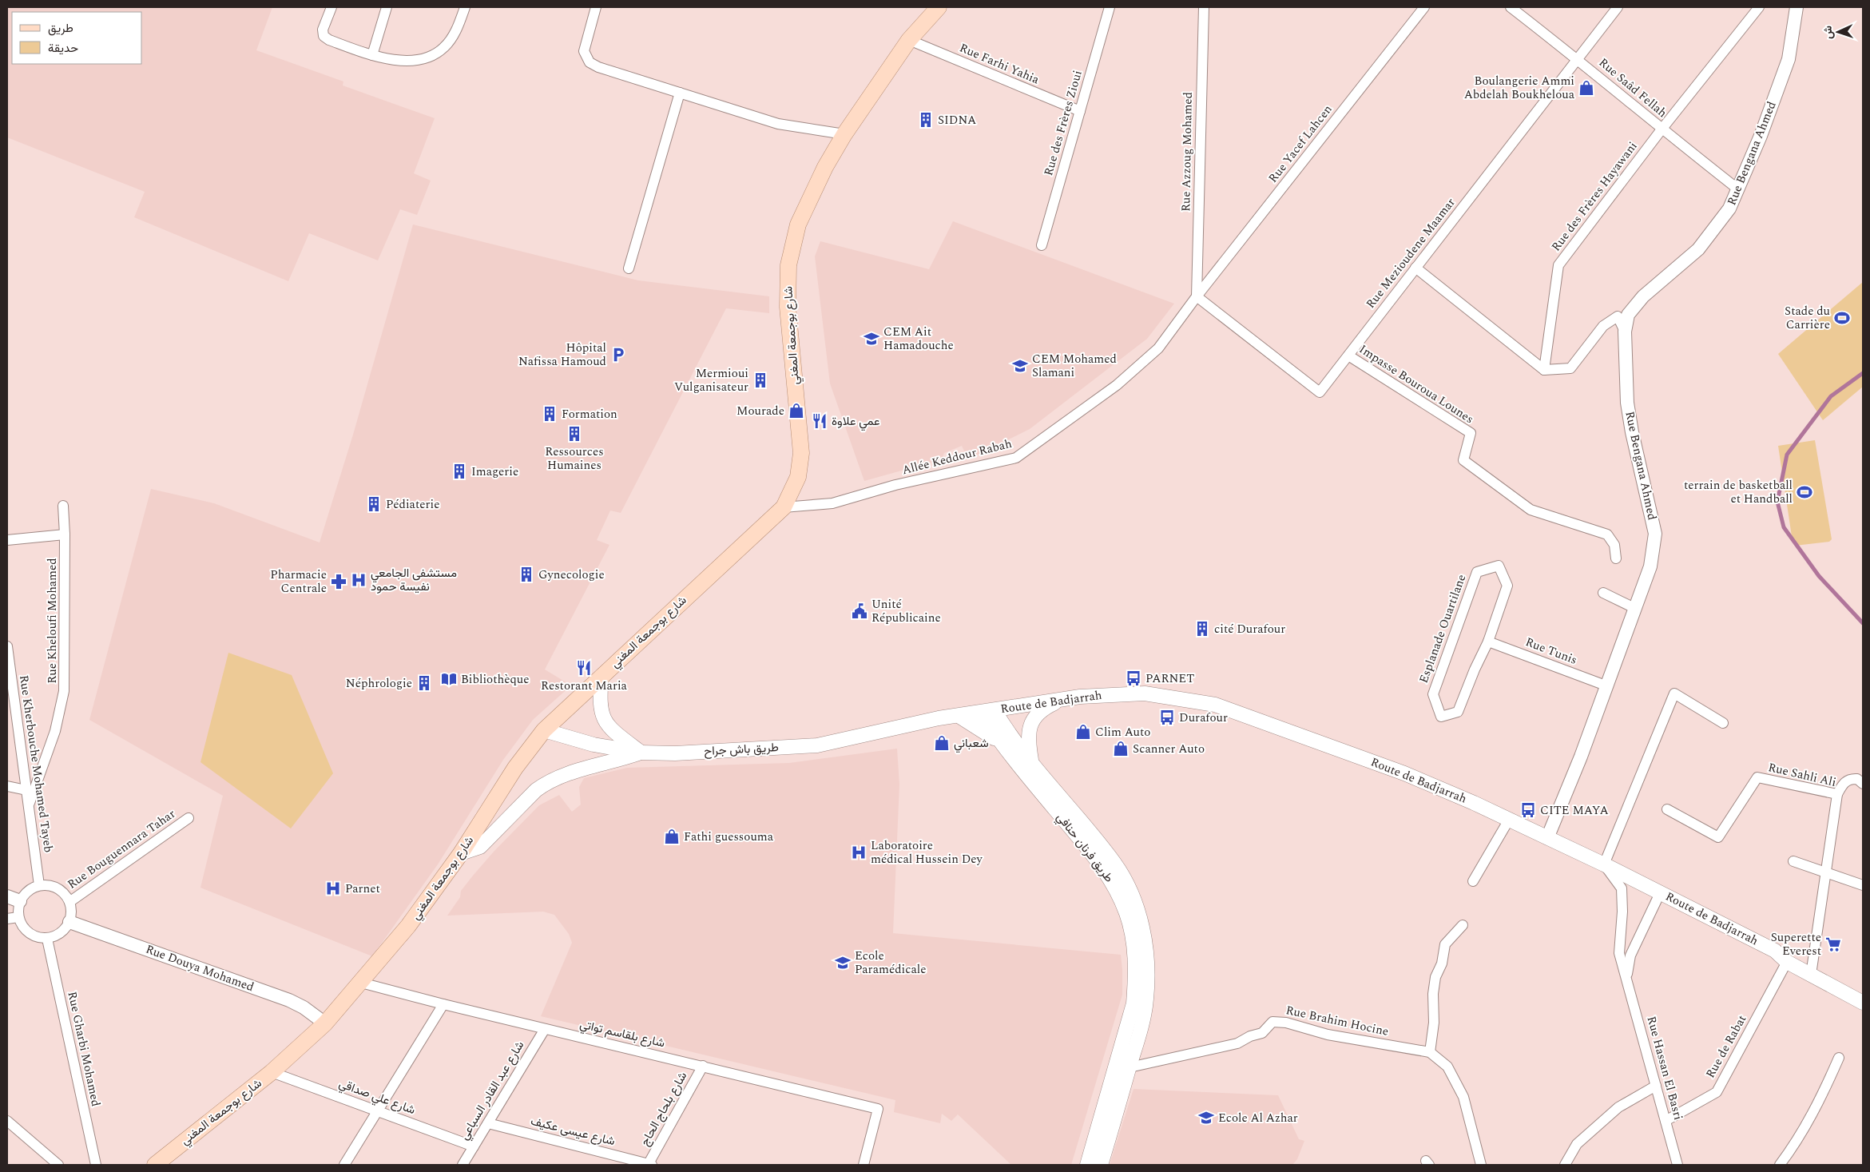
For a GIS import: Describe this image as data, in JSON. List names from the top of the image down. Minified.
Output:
{"streets":{"main road":["شارع بوجمعة المغني","Route de Badjarrah","طريق باش جراح","طريق فرنان حنافي"],"street":["Rue Farhi Yahia","Rue Saâd Fellah","Rue des Frères Zioui","Rue Yacef Lahcen","Rue Azzoug Mohamed","Rue Bengana Ahmed","Rue des Frères Hayawani","Rue Mezioudene Maamar","Impasse Bouroua Lounes","Allée Keddour Rabah","Rue Kheloufi Mohamed","Esplanade Ouartilane","Rue Tunis","Rue Kherbouche Mohamed Tayeb","Rue Sahli Ali","Rue Bouguennara Tahar","Rue Douya Mohamed","Rue Brahim Hocine","شارع بلقاسم تواتي","Rue de Rabat","Rue Gharbi Mohamed","Rue Hassan El Basri","شارع عبد القادر السباعي","شارع علي صداقي","شارع بلحاج الحاج","شارع عيسى عكيف"]},"crossings":[["Rue Farhi Yahia","Rue des Frères Zioui"],["Rue Farhi Yahia","شارع بوجمعة المغني"],["Rue Saâd Fellah","Rue Bengana Ahmed"],["Rue Saâd Fellah","Rue des Frères Hayawani"],["Rue Saâd Fellah","Rue Mezioudene Maamar"],["Rue Yacef Lahcen","Rue Azzoug Mohamed"],["Rue Yacef Lahcen","Rue Mezioudene Maamar"],["Rue Yacef Lahcen","Allée Keddour Rabah"],["Rue Azzoug Mohamed","Rue Mezioudene Maamar"],["Rue Azzoug Mohamed","Allée Keddour Rabah"],["Rue Bengana Ahmed","Rue Tunis"],["Rue Bengana Ahmed","Route de Badjarrah"],["Rue Mezioudene Maamar","Impasse Bouroua Lounes"],["Rue Mezioudene Maamar","Allée Keddour Rabah"],["شارع بوجمعة المغني","Allée Keddour Rabah"],["شارع بوجمعة المغني","طريق باش جراح"],["شارع بوجمعة المغني","Rue Douya Mohamed"],["شارع بوجمعة المغني","شارع بلقاسم تواتي"],["شارع بوجمعة المغني","شارع علي صداقي"],["Rue Kheloufi Mohamed","Rue Kherbouche Mohamed Tayeb"],["Esplanade Ouartilane","Rue Tunis"],["Route de Badjarrah","طريق باش جراح"],["Route de Badjarrah","Rue Sahli Ali"],["Route de Badjarrah","طريق فرنان حنافي"],["Route de Badjarrah","Rue de Rabat"],["Route de Badjarrah","Rue Hassan El Basri"],["Rue Kherbouche Mohamed Tayeb","Rue Bouguennara Tahar"],["Rue Kherbouche Mohamed Tayeb","Rue Douya Mohamed"],["Rue Kherbouche Mohamed Tayeb","Rue Gharbi Mohamed"],["طريق فرنان حنافي","Rue Brahim Hocine"],["Rue Bouguennara Tahar","Rue Douya Mohamed"],["Rue Bouguennara Tahar","Rue Gharbi Mohamed"],["Rue Douya Mohamed","Rue Gharbi Mohamed"],["شارع بلقاسم تواتي","شارع عبد القادر السباعي"],["شارع بلقاسم تواتي","شارع بلحاج الحاج"],["Rue de Rabat","Rue Hassan El Basri"],["شارع عبد القادر السباعي","شارع علي صداقي"],["شارع عبد القادر السباعي","شارع عيسى عكيف"],["شارع بلحاج الحاج","شارع عيسى عكيف"]],"places":{"shop":["Boulangerie Ammi Abdelah Boukheloua","Mourade","Clim Auto","شعباني","Scanner Auto","Fathi guessouma"],"building":["SIDNA","Mermioui Vulganisateur","Formation","Ressources Humaines","Imagerie","Pédiaterie","Gynecologie","cité Durafour","Néphrologie"],"sports":["Stade du Carrière","terrain de basketball et Handball"],"school or university":["CEM Ait Hamadouche","CEM Mohamed Slamani","Ecole Paramédicale","Ecole Al Azhar"],"parking":["Hôpital Nafissa Hamoud"],"restaurant":["عمي علاوة","Restorant Maria"],"hospital":["مستشفى الجامعي نفيسة حمود","Laboratoire médical Hussein Dey","Parnet"],"pharmacy":["Pharmacie Centrale"],"public building":["Unité Républicaine"],"bus stop":["PARNET","Durafour","CITE MAYA"],"library":["Bibliothèque"],"supermarket":["Superette Everest"]},"legend":["طريق","حديقة"],"north":"left"}
